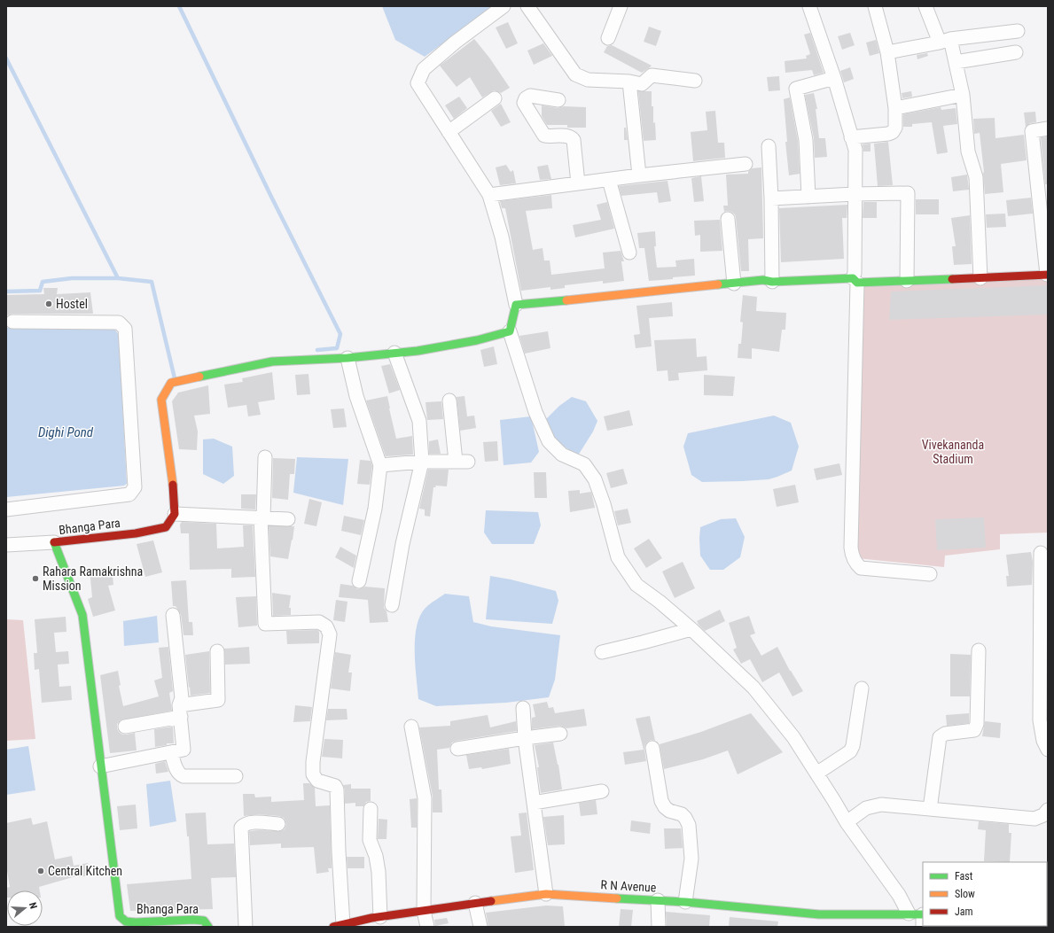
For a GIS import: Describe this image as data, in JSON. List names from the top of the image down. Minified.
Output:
{"streets":{"street":["Bhanga Para","R N Avenue"]},"water":["Dighi Pond"],"parks":["Vivekananda Stadium"],"places":["Hostel","Rahara Ramakrishna Mission","Central Kitchen"],"legend":["Fast","Slow","Jam"],"north":"right"}
